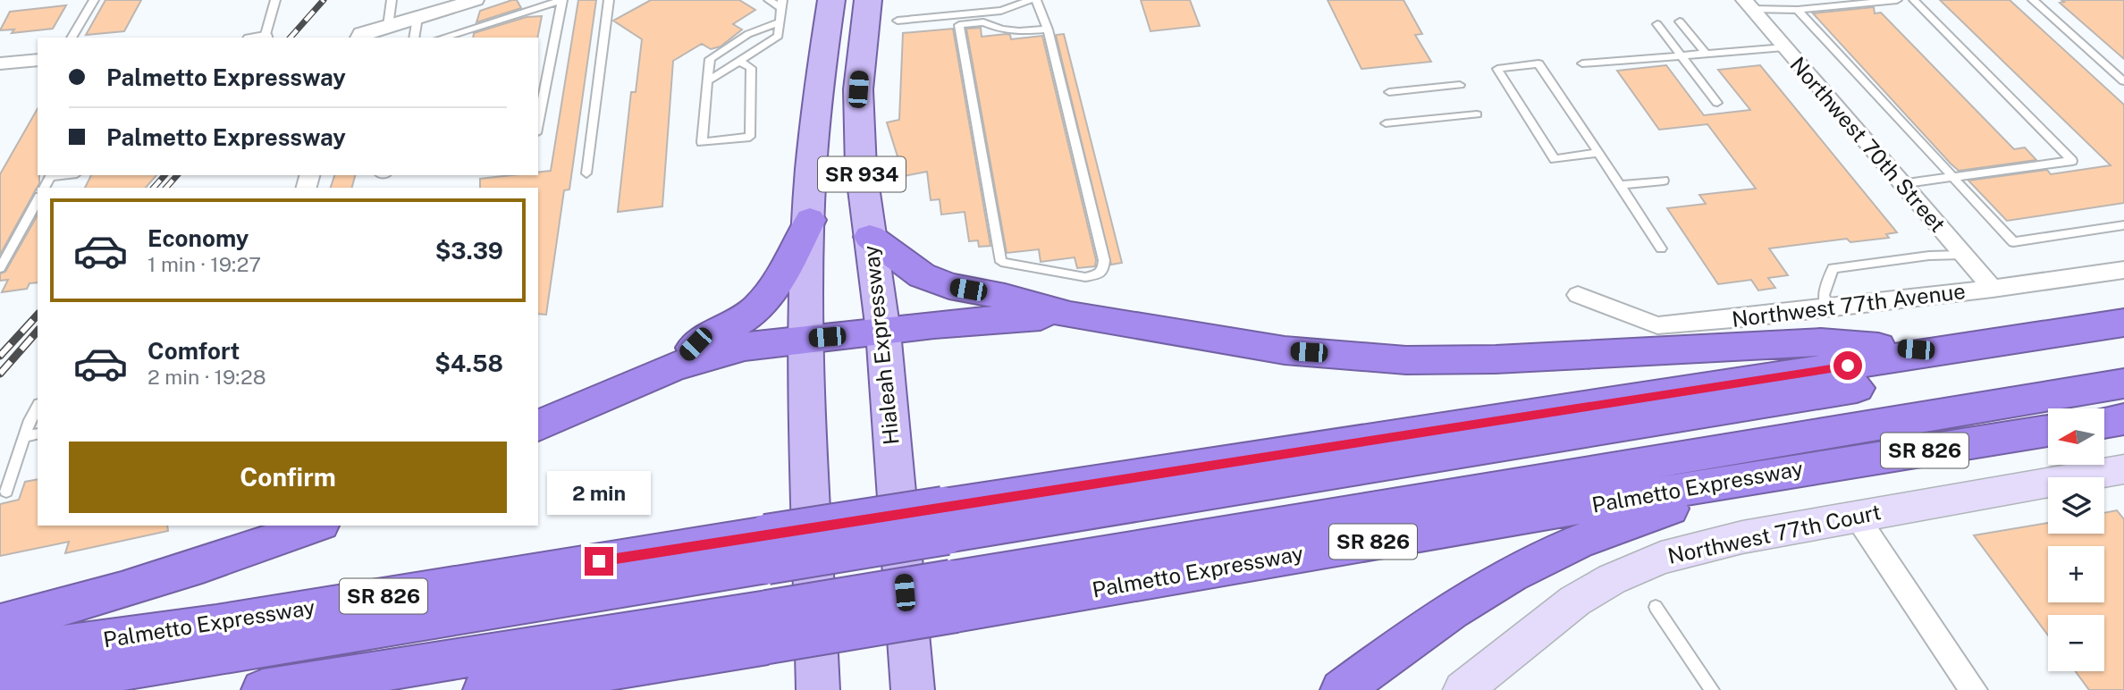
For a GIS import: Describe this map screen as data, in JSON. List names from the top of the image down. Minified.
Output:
{"streets":{"highway":["SR 826","Palmetto Expressway"],"main road":["SR 934","Hialeah Expressway"],"street":["Northwest 70th Street","Northwest 77th Avenue","Northwest 77th Court"]},"crossings":[["Northwest 70th Street","Northwest 77th Avenue"]],"north":"left","page":{"banner":["Palmetto Expressway","Palmetto Expressway"],"list":[{"name":"Economy","note":"1 min · 19:27","value":"$3.39"},{"name":"Comfort","note":"2 min · 19:28","value":"$4.58"}],"map_buttons":["+","−"],"buttons":"Confirm","bubble":"2 min"}}
